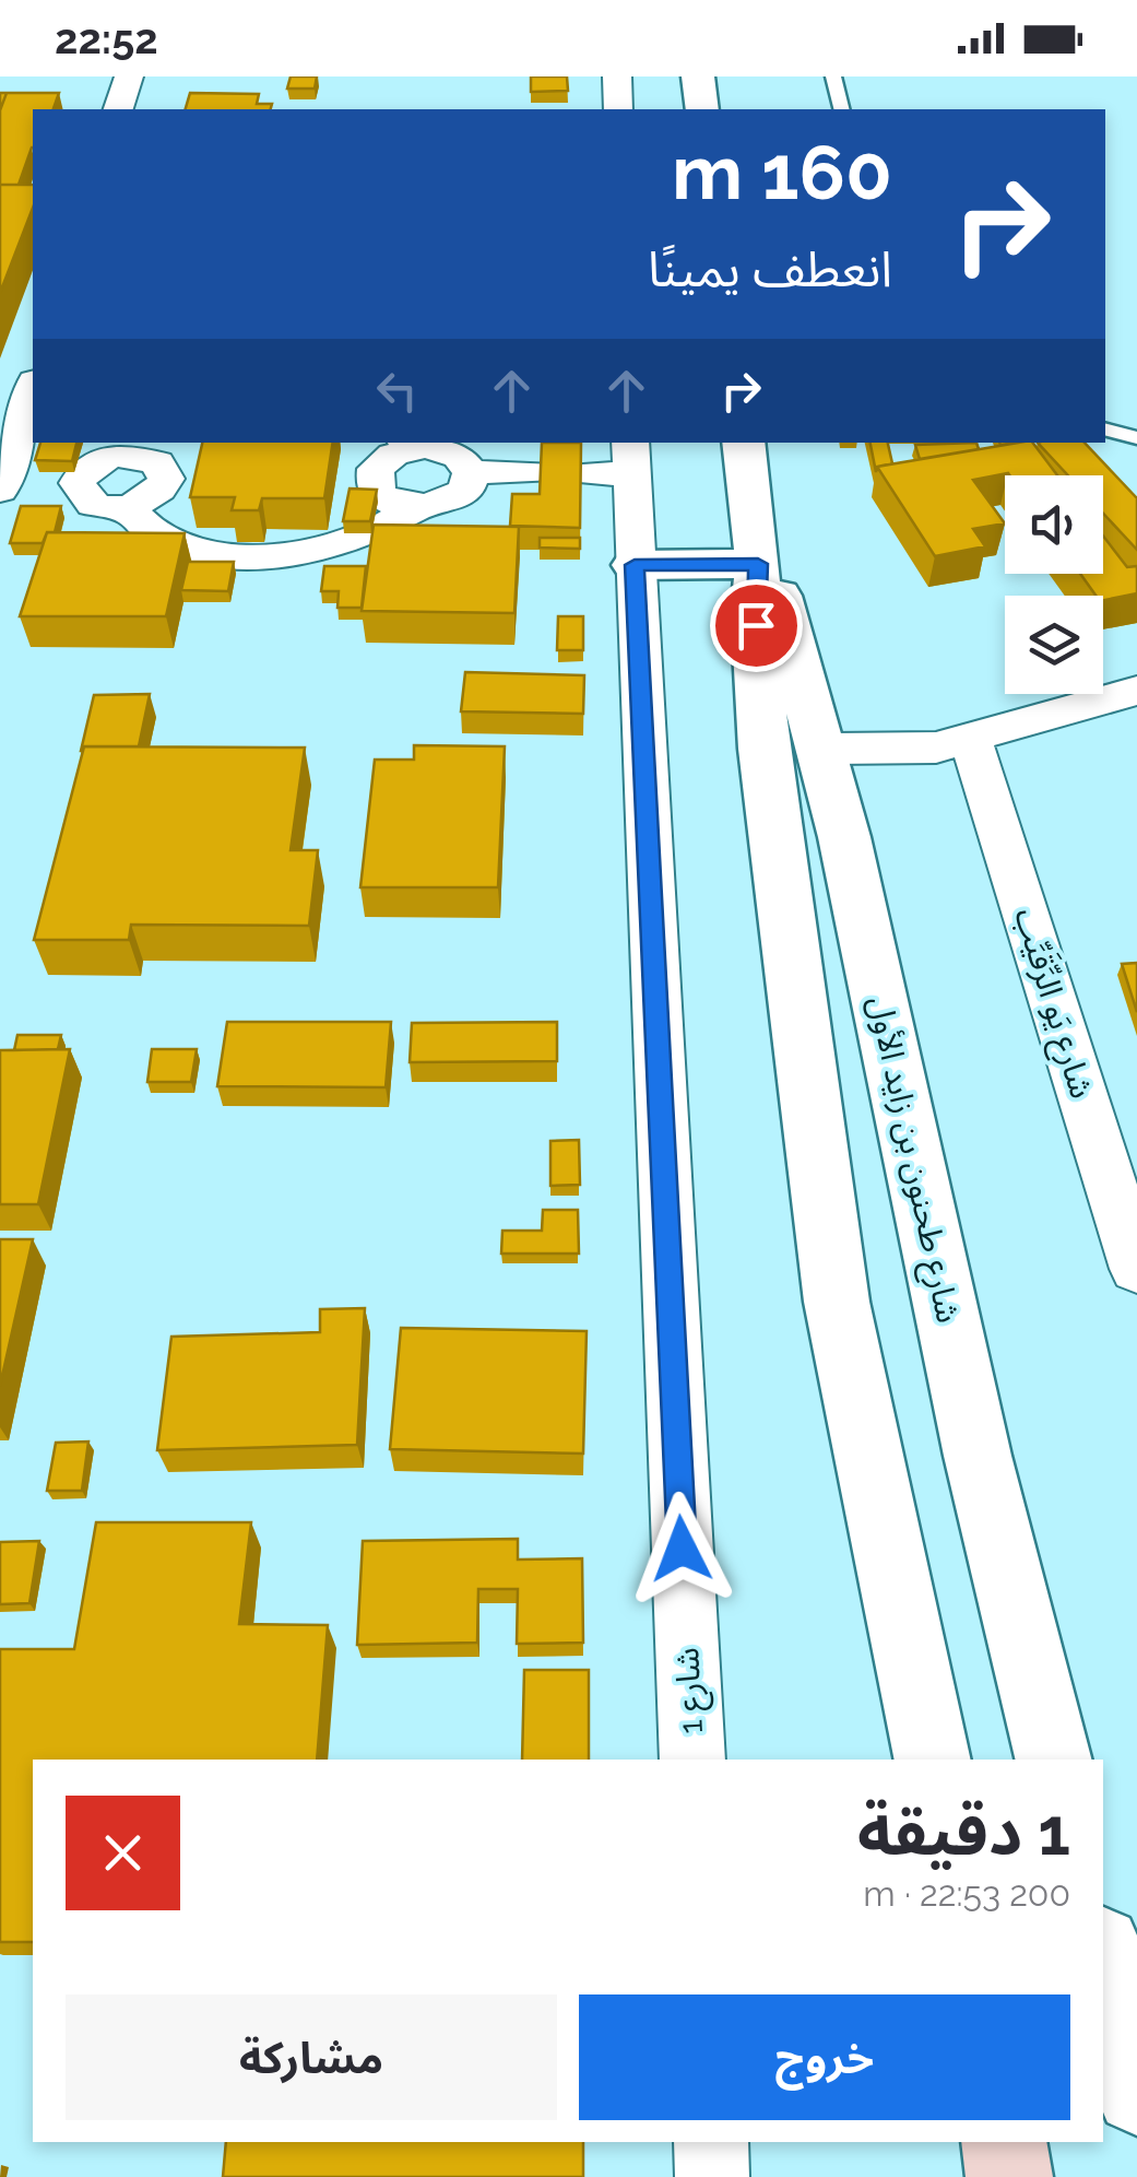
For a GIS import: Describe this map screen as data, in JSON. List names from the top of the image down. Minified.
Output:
{"streets":{"street":["شارع يَو الرِّقَيِّب","شارع طحنون بن زايد الأول","شارع 1"]},"page":{"status":"22:52","turn":["160 m","انعطف يمينًا"],"heading":["1 دقيقة","200 m · 22:53"],"buttons":["خروج","مشاركة"]}}
